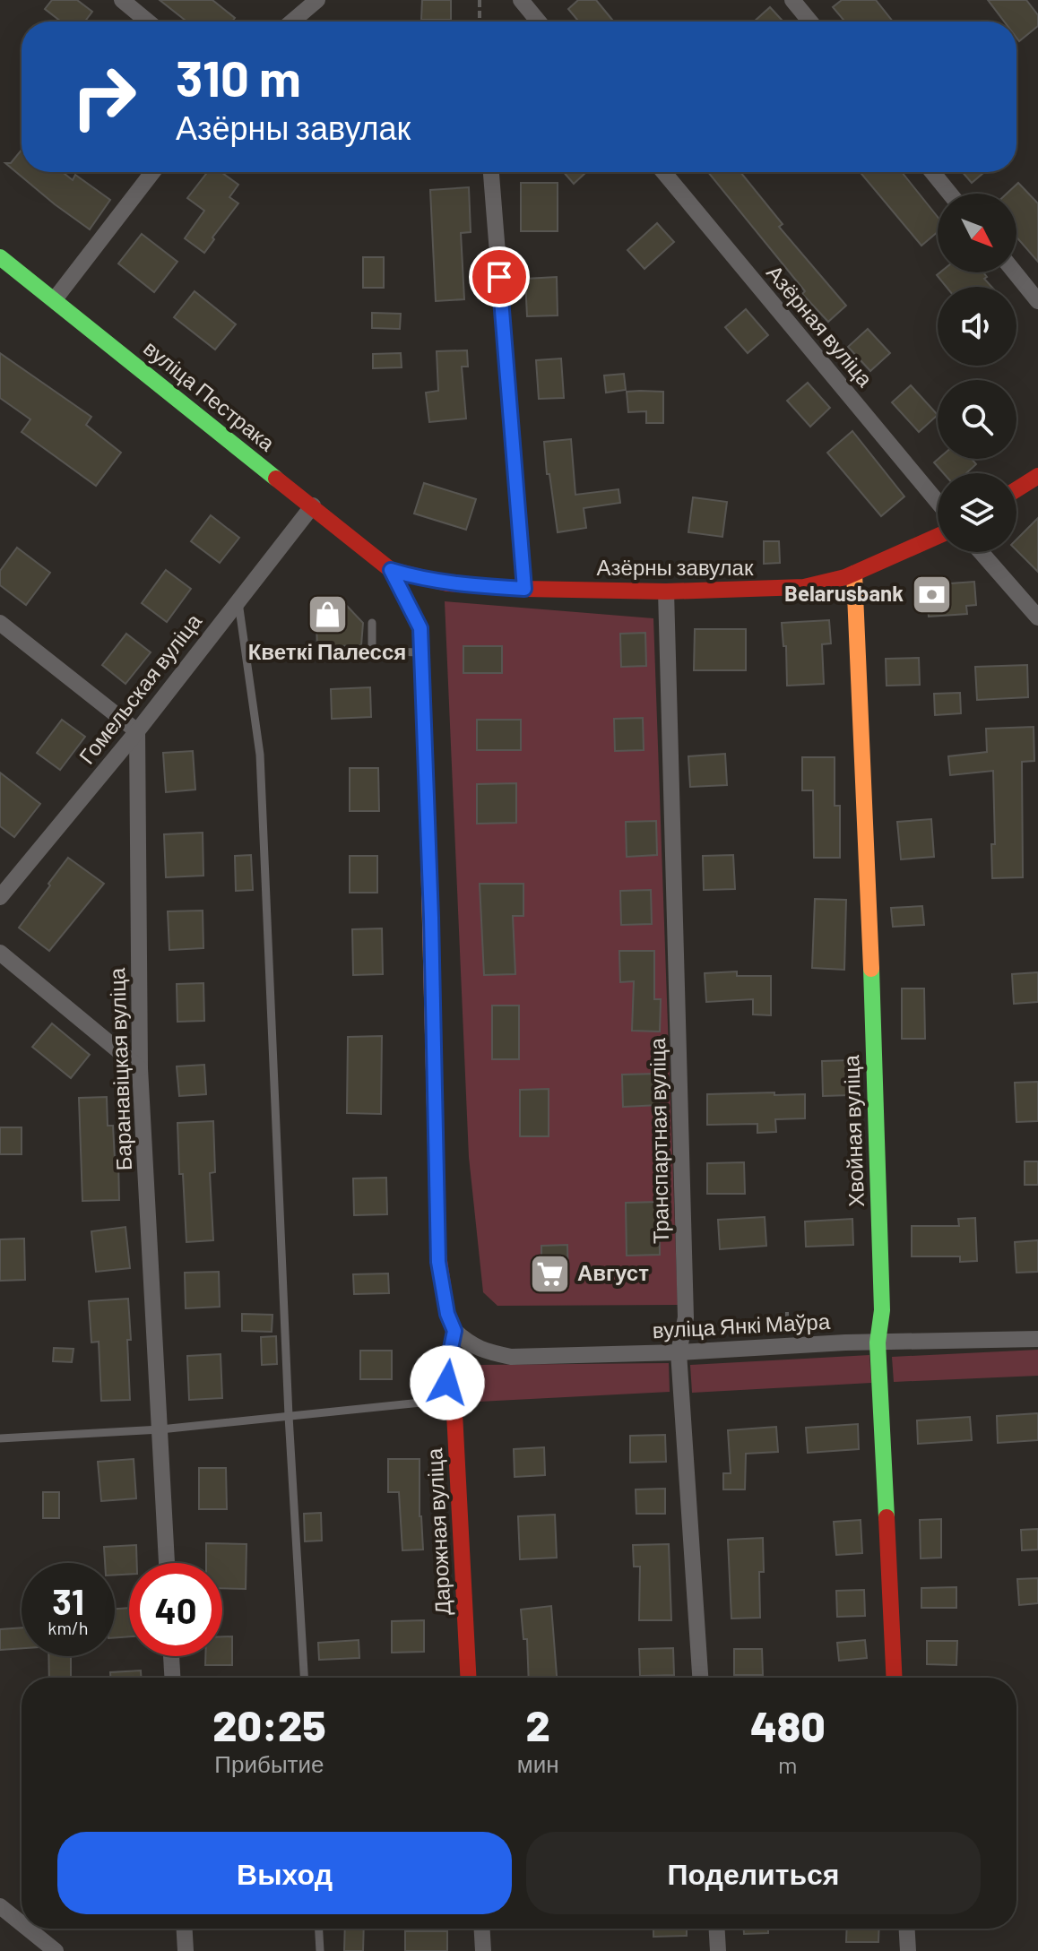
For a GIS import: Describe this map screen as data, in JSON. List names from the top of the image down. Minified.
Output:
{"streets":{"street":["Азёрная вуліца","вуліца Пестрака","Азёрны завулак","Гомельская вуліца","Баранавіцкая вуліца","Хвойная вуліца","Транспартная вуліца","вуліца Янкі Маўра","Дарожная вуліца"]},"crossings":[["вуліца Пестрака","Азёрны завулак"],["вуліца Пестрака","Гомельская вуліца"],["вуліца Пестрака","Дарожная вуліца"],["Азёрны завулак","Хвойная вуліца"],["Азёрны завулак","Транспартная вуліца"],["Азёрны завулак","Дарожная вуліца"],["Гомельская вуліца","Баранавіцкая вуліца"],["Хвойная вуліца","вуліца Янкі Маўра"],["Транспартная вуліца","вуліца Янкі Маўра"],["вуліца Янкі Маўра","Дарожная вуліца"]],"places":{"bank":["Belarusbank"],"shop":["Кветкі Палесся"],"supermarket":["Август"]},"north":"bottom right","page":{"turn":["310 m","Азёрны завулак"],"speed":"31 km/h","limit":"40","eta":["20:25","Прибытие","2","мин","480","m"],"buttons":["Выход","Поделиться"]}}
